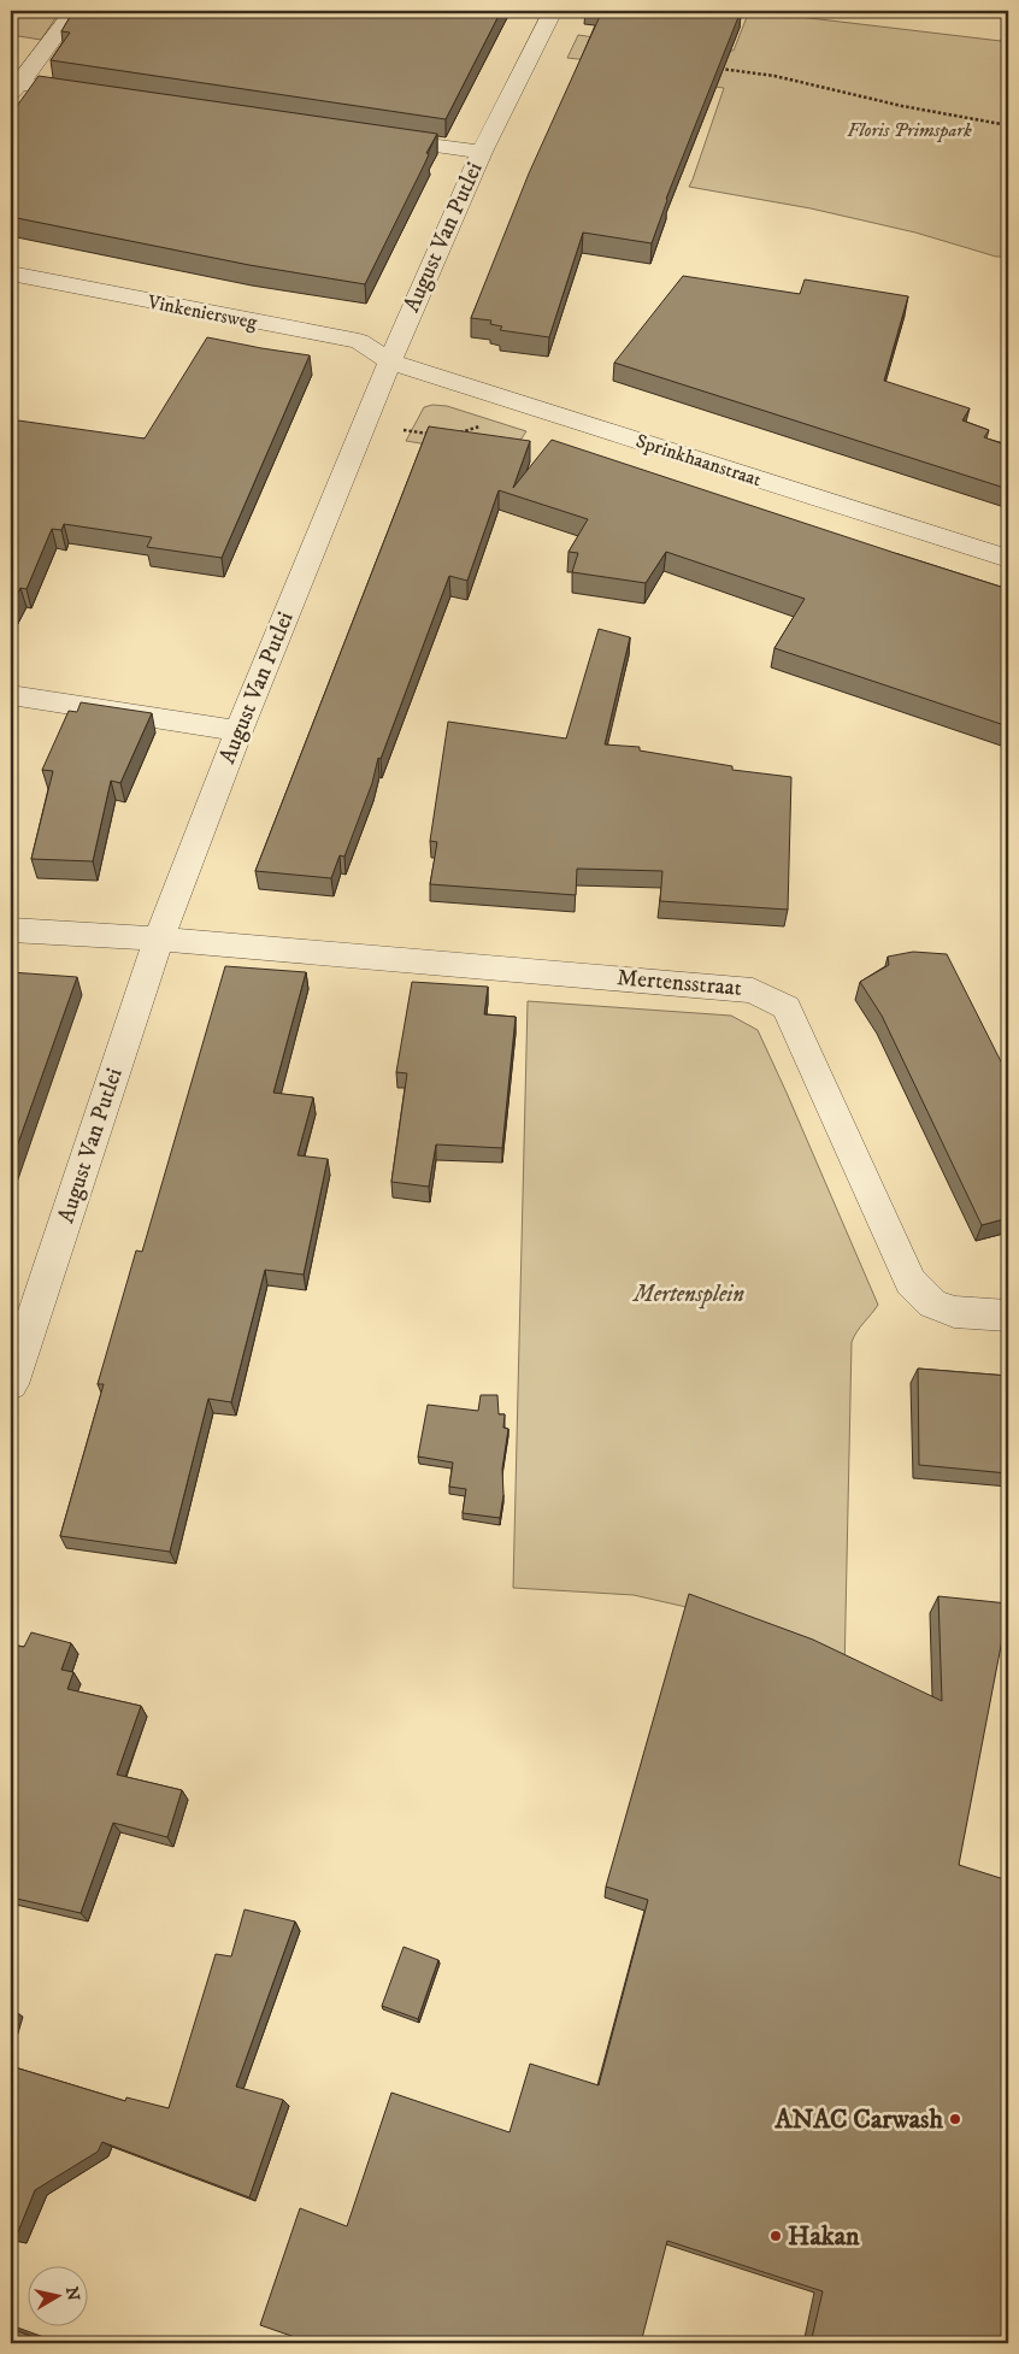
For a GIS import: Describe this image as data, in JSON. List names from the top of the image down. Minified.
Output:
{"streets":{"street":["August Van Putlei","Vinkeniersweg","Sprinkhaanstraat","Mertensstraat"]},"crossings":[["August Van Putlei","Vinkeniersweg"],["August Van Putlei","Sprinkhaanstraat"],["August Van Putlei","Mertensstraat"],["Vinkeniersweg","Sprinkhaanstraat"]],"parks":["Floris Primspark","Mertensplein"],"places":["ANAC Carwash","Hakan"],"north":"right"}
